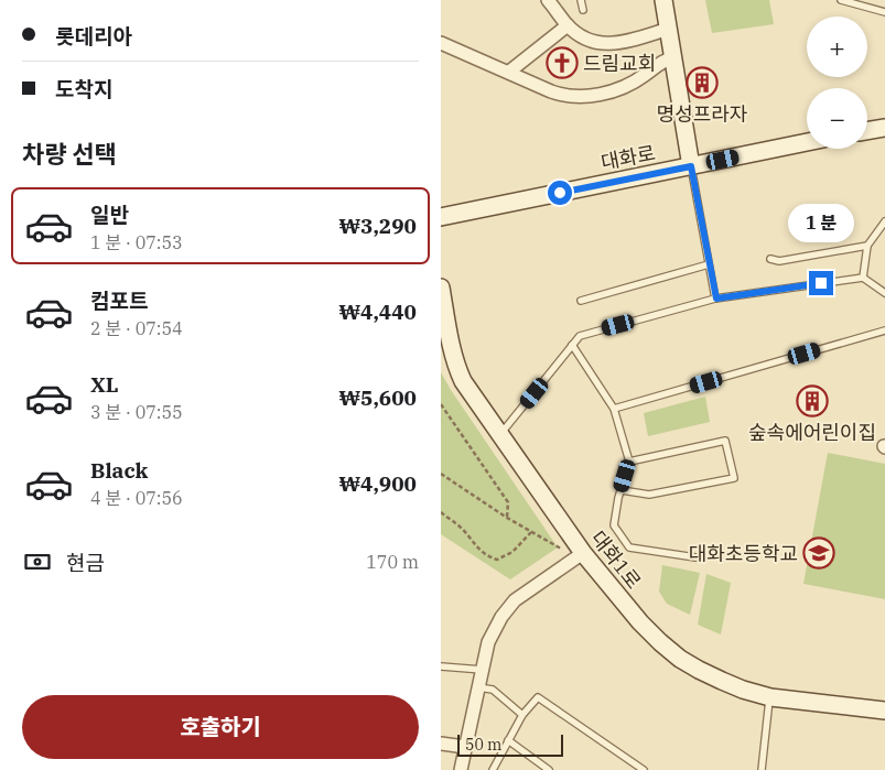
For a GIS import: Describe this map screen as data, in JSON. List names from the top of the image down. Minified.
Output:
{"streets":{"street":["대화로","대화1로"]},"places":{"church":["드림교회"],"building":["명성프라자","숲속에어린이집"],"school or university":["대화초등학교"]},"scale_bar":"50 m","page":{"banner":["롯데리아","도착지"],"map_buttons":["+","−"],"heading":"차량 선택","list":[{"name":"일반","note":"1 분 · 07:53","value":"₩3,290"},{"name":"컴포트","note":"2 분 · 07:54","value":"₩4,440"},{"name":"XL","note":"3 분 · 07:55","value":"₩5,600"},{"name":"Black","note":"4 분 · 07:56","value":"₩4,900"}],"bubble":"1 분","pay":["현금","170 m"],"buttons":"호출하기","scale":"50 m"}}
